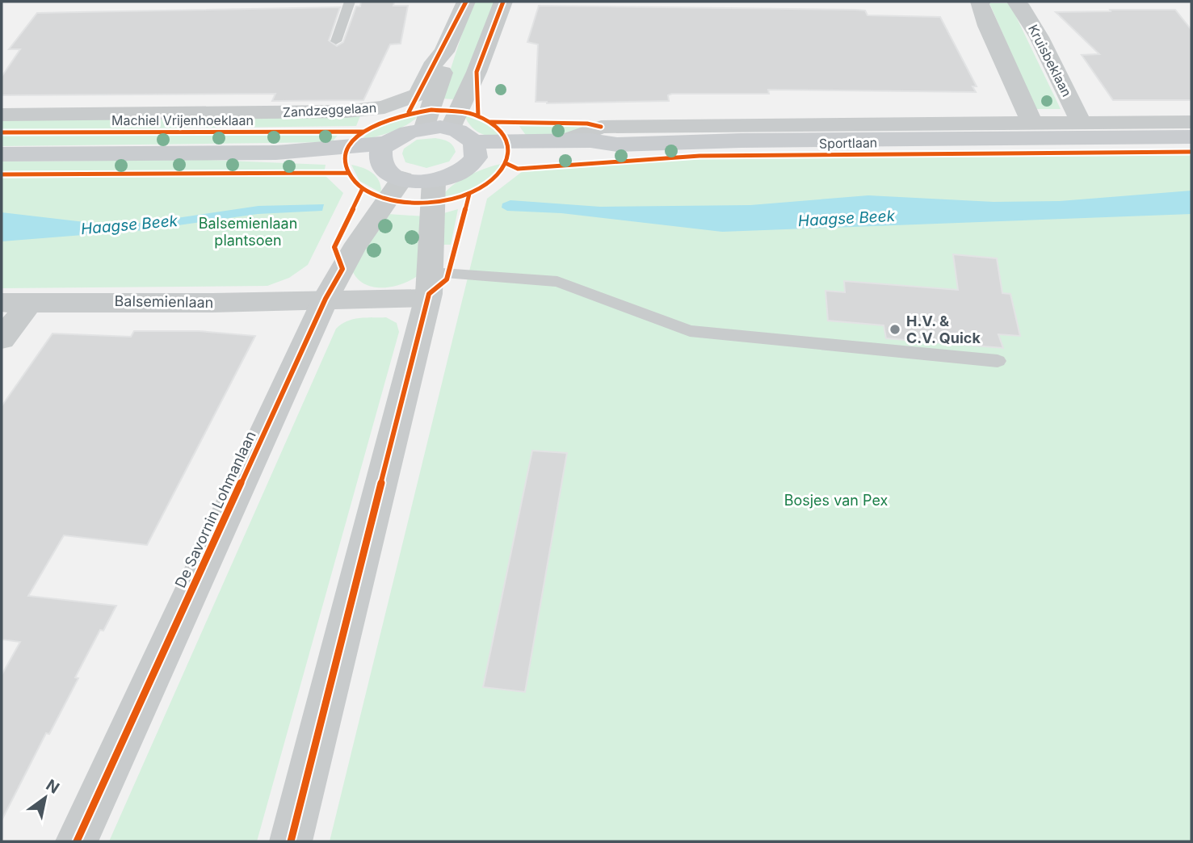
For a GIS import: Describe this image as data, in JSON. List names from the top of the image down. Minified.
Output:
{"streets":{"main road":["Sportlaan"],"street":["Kruisbeklaan","Zandzeggelaan","Balsemienlaan","De Savornin Lohmanlaan"],"cycle path":["Machiel Vrijenhoeklaan"]},"crossings":[["Kruisbeklaan","Sportlaan"],["Sportlaan","De Savornin Lohmanlaan"],["Balsemienlaan","De Savornin Lohmanlaan"]],"water":["Haagse Beek"],"parks":["Balsemienlaan plantsoen","Bosjes van Pex"],"places":["H.V. & C.V. Quick"],"north":"top right"}
